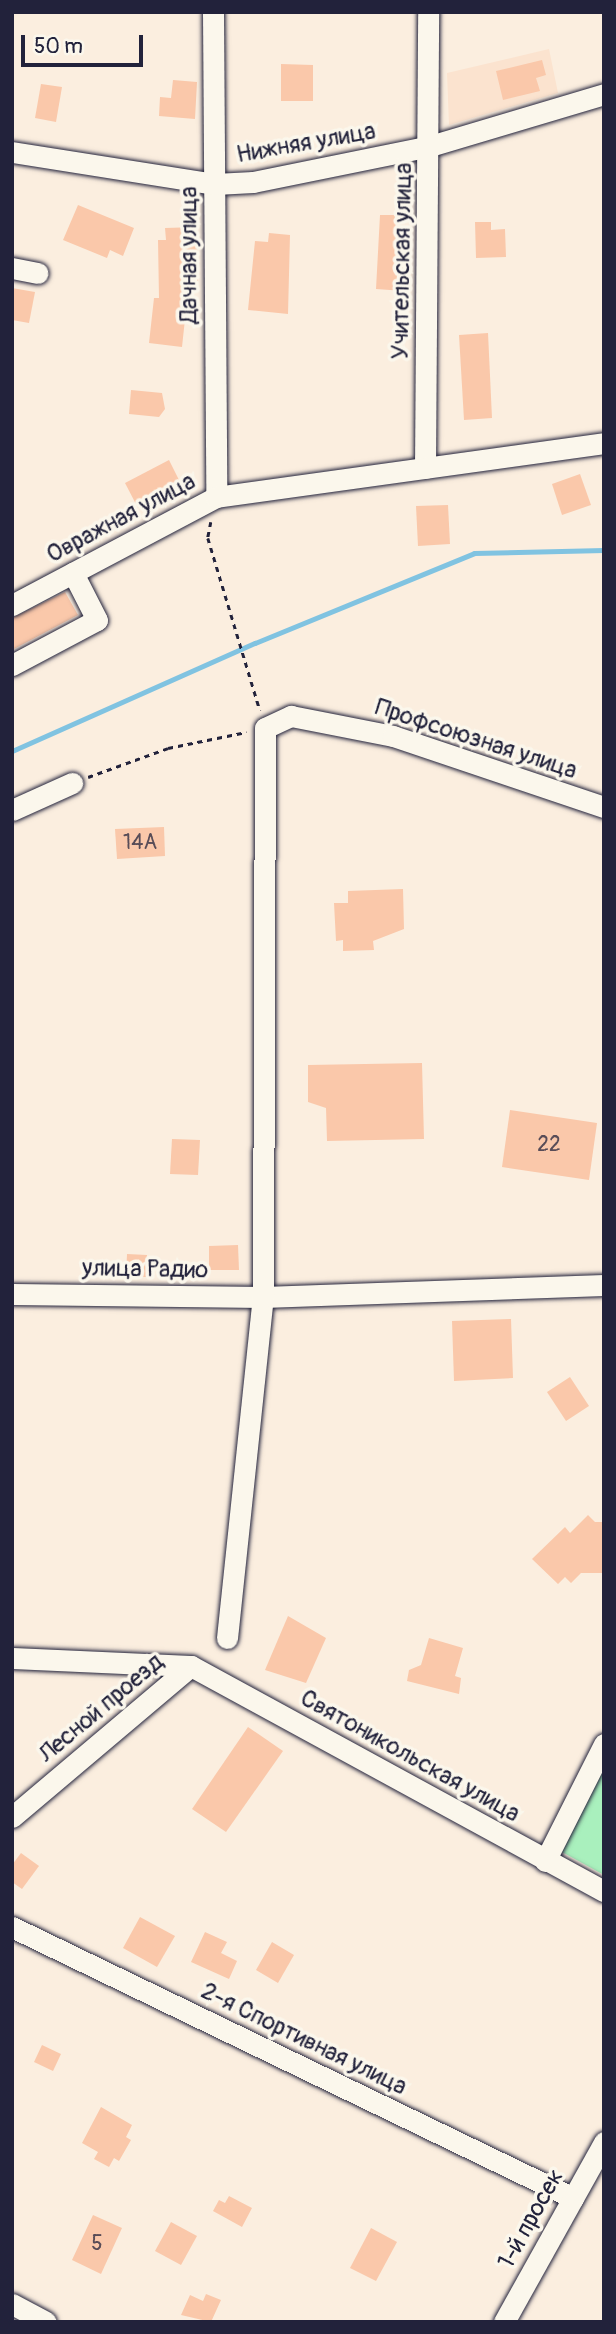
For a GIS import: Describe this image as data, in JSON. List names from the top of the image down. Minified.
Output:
{"streets":{"street":["Нижняя улица","Дачная улица","Учительская улица","Овражная улица","Профсоюзная улица","улица Радио","Лесной проезд","Святоникольская улица","2-я Спортивная улица","1-й просек"]},"crossings":[["Нижняя улица","Дачная улица"],["Нижняя улица","Учительская улица"],["Дачная улица","Овражная улица"],["Учительская улица","Овражная улица"],["Лесной проезд","Святоникольская улица"],["2-я Спортивная улица","1-й просек"]],"house_numbers":["14А","22","5"],"scale_bar":"50 m"}
